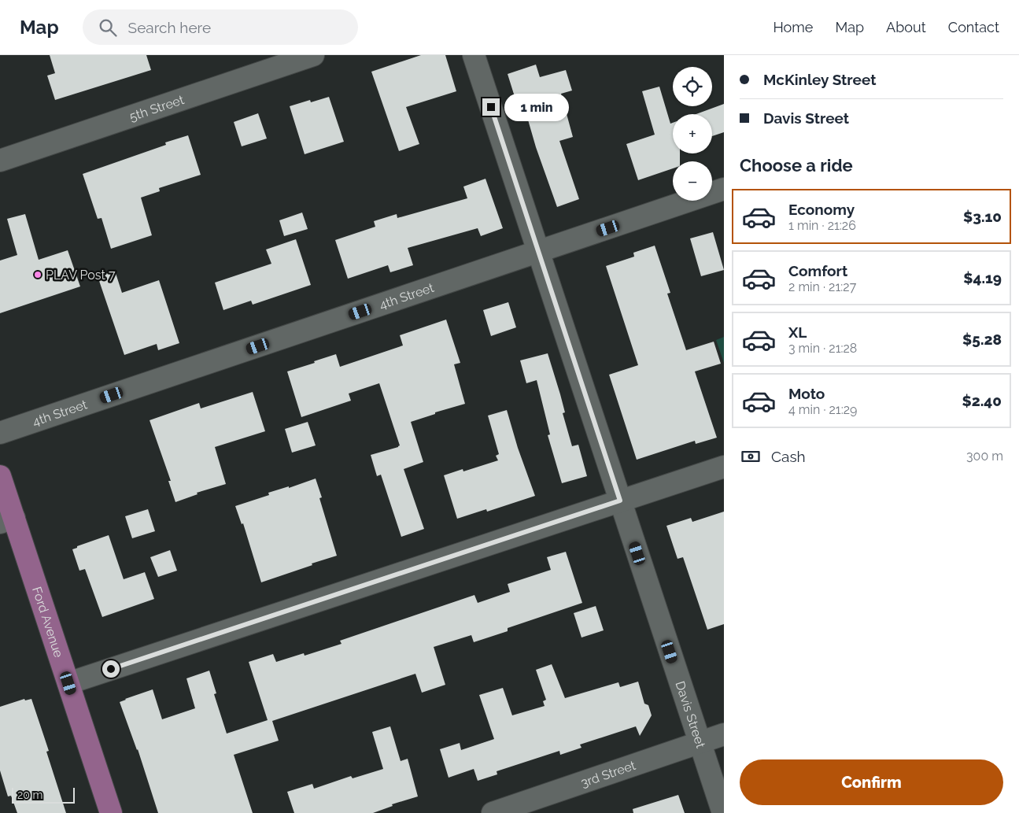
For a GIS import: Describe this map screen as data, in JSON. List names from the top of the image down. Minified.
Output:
{"streets":{"main road":["Ford Avenue"],"street":["5th Street","4th Street","Davis Street","3rd Street"]},"crossings":[["4th Street","Davis Street"],["Davis Street","3rd Street"]],"places":["PLAV Post 7"],"scale_bar":"20 m","page":{"header":"Map","search":"Search here","nav":["Home","Map","About","Contact"],"banner":["McKinley Street","Davis Street"],"map_buttons":["+","−"],"bubble":"1 min","heading":"Choose a ride","list":[{"name":"Economy","note":"1 min · 21:26","value":"$3.10"},{"name":"Comfort","note":"2 min · 21:27","value":"$4.19"},{"name":"XL","note":"3 min · 21:28","value":"$5.28"},{"name":"Moto","note":"4 min · 21:29","value":"$2.40"}],"pay":["Cash","300 m"],"buttons":"Confirm","scale":"20 m"}}
